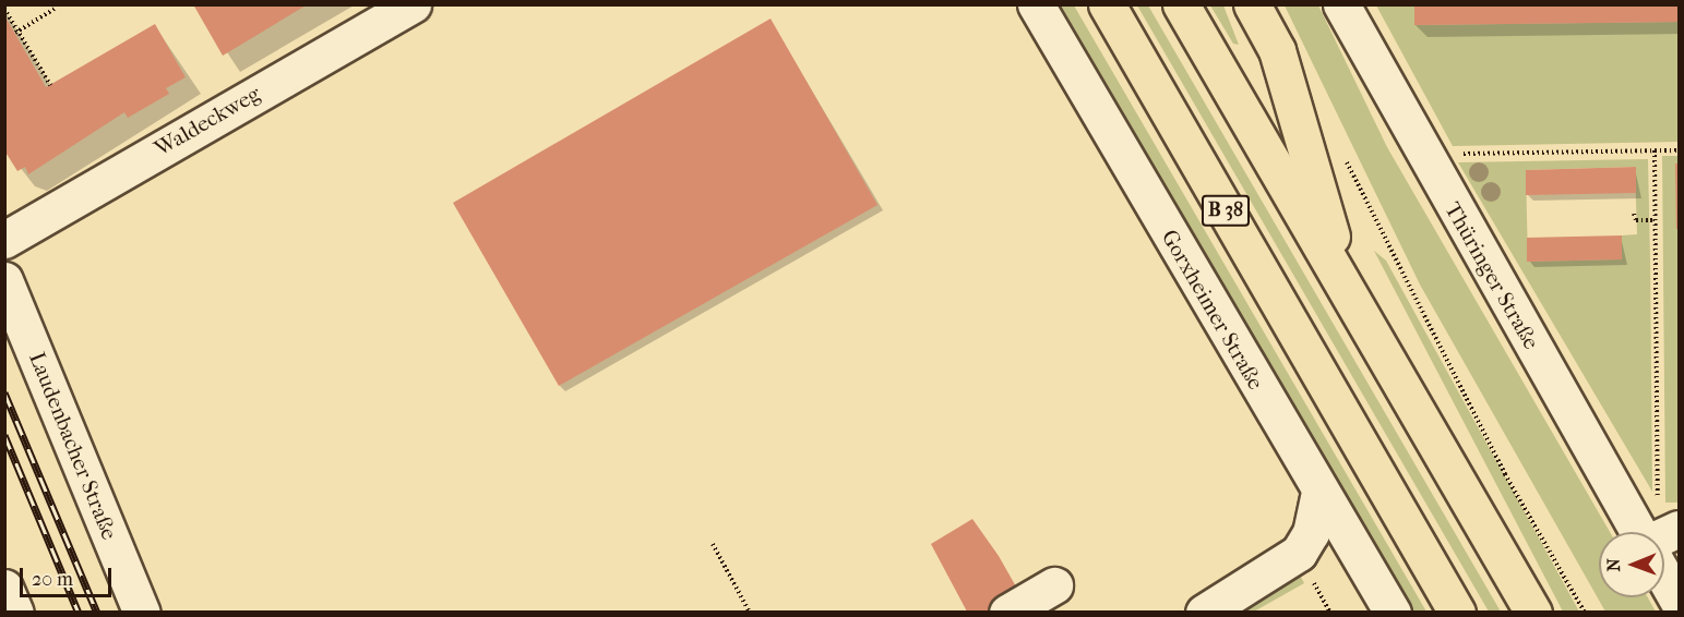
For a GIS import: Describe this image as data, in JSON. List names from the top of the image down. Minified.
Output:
{"streets":{"highway":["B 38"],"street":["Waldeckweg","Thüringer Straße","Gorxheimer Straße","Laudenbacher Straße"]},"scale_bar":"20 m","north":"left"}
